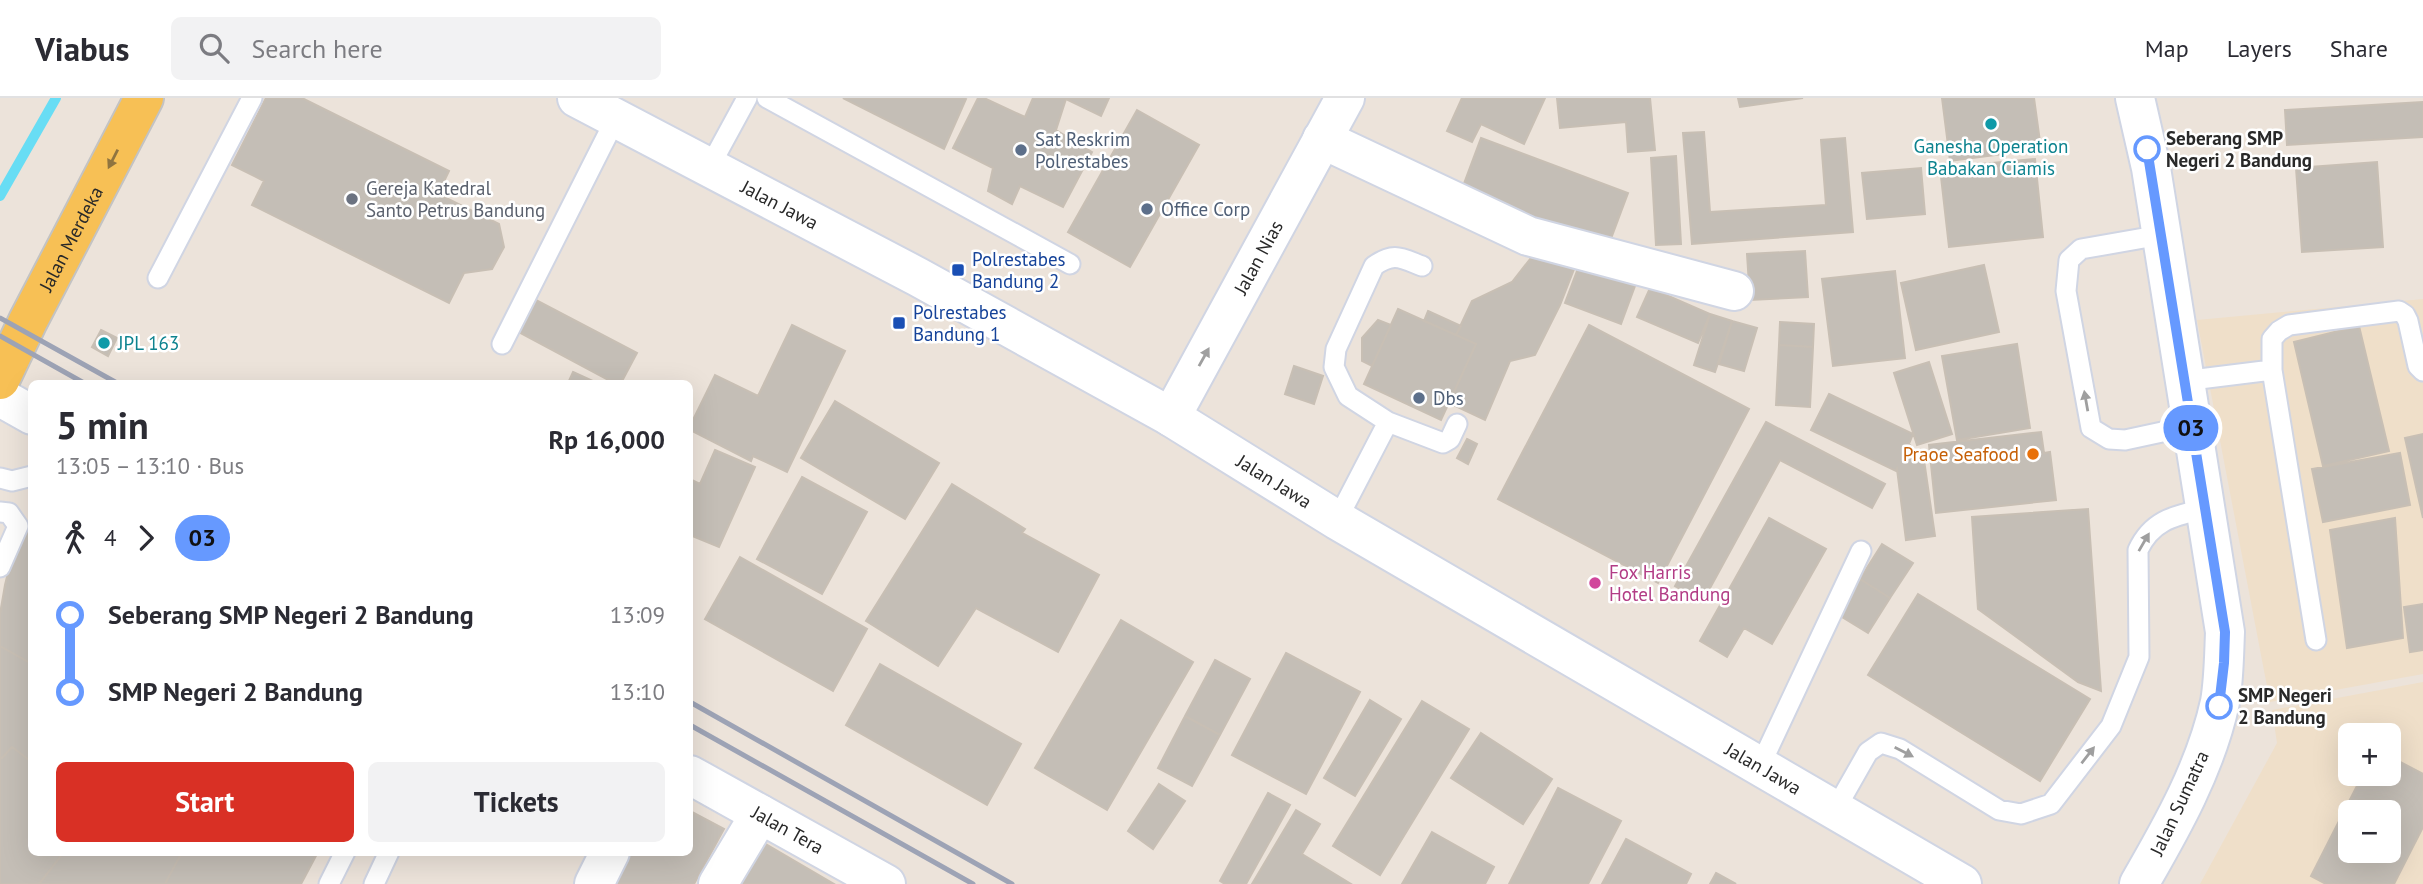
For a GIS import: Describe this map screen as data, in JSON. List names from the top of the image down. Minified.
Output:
{"streets":{"main road":["Jalan Merdeka"],"street":["Jalan Jawa","Jalan Nias","Jalan Sumatra","Jalan Tera"]},"crossings":[["Jalan Jawa","Jalan Nias"]],"one_way":["Jalan Merdeka","Jalan Nias"],"places":{"other":["Ganesha Operation Babakan Ciamis","Seberang SMP Negeri 2 Bandung","Sat Reskrim Polrestabes","Gereja Katedral Santo Petrus Bandung","Office Corp","JPL 163","Dbs","Praoe Seafood","Fox Harris Hotel Bandung","SMP Negeri 2 Bandung"],"transit":["Polrestabes Bandung 2","Polrestabes Bandung 1"]},"lines":["bus line 03"],"page":{"header":"Viabus","search":"Search here","nav":["Map","Layers","Share"],"on_map":"03","heading":["5 min","13:05 – 13:10 · Bus","Rp 16,000"],"legs":["4","03"],"list":[{"name":"Seberang SMP Negeri 2 Bandung","value":"13:09"},{"name":"SMP Negeri 2 Bandung","value":"13:10"}],"map_buttons":["+","−"],"buttons":["Start","Tickets"]}}
